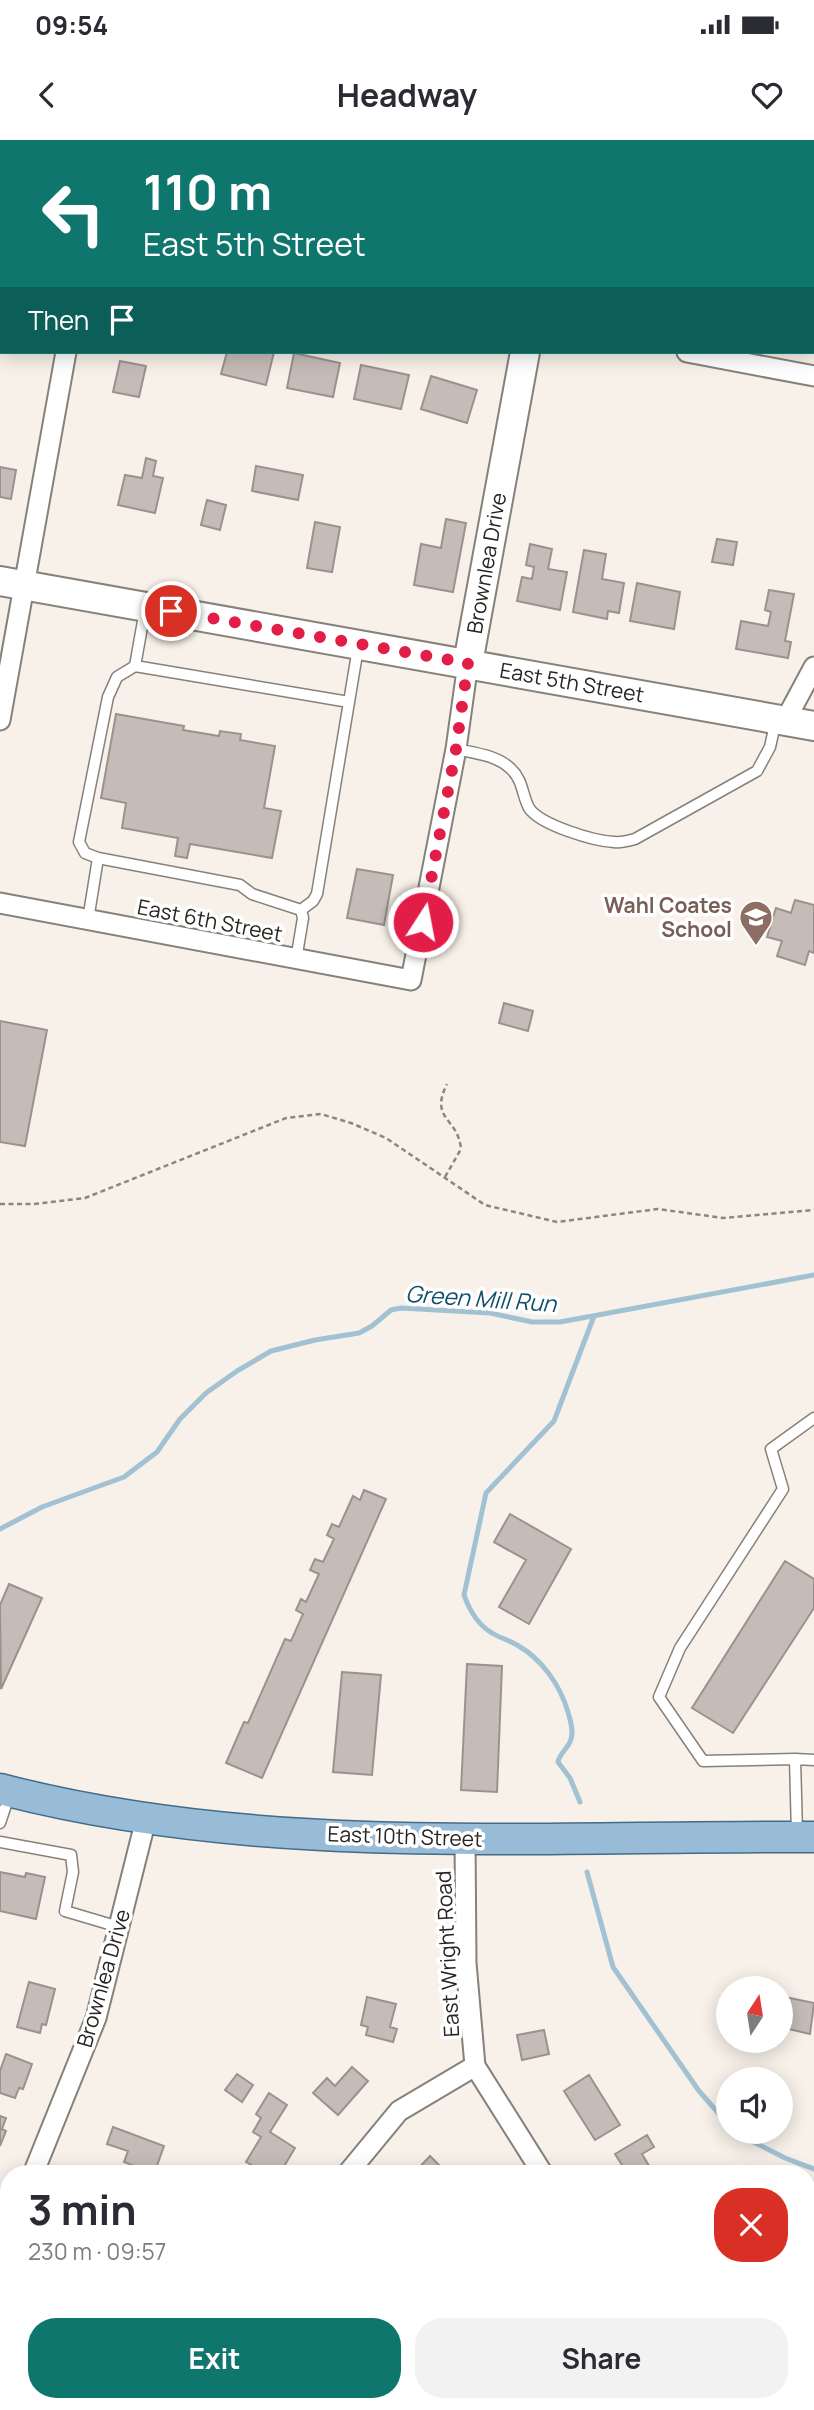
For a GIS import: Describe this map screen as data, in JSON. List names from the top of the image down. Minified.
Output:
{"streets":{"main road":["Brownlea Drive","East 5th Street","East 10th Street"],"street":["East 6th Street","East Wright Road"]},"crossings":[["Brownlea Drive","East 5th Street"],["Brownlea Drive","East 6th Street"],["Brownlea Drive","East 10th Street"],["East 10th Street","East Wright Road"]],"water":["Green Mill Run"],"places":{"school or university":["Wahl Coates School"]},"north":"top","page":{"status":"09:54","header":"Headway","turn":["110 m","East 5th Street"],"then":"Then","heading":["3 min","230 m · 09:57"],"buttons":["Exit","Share"]}}
